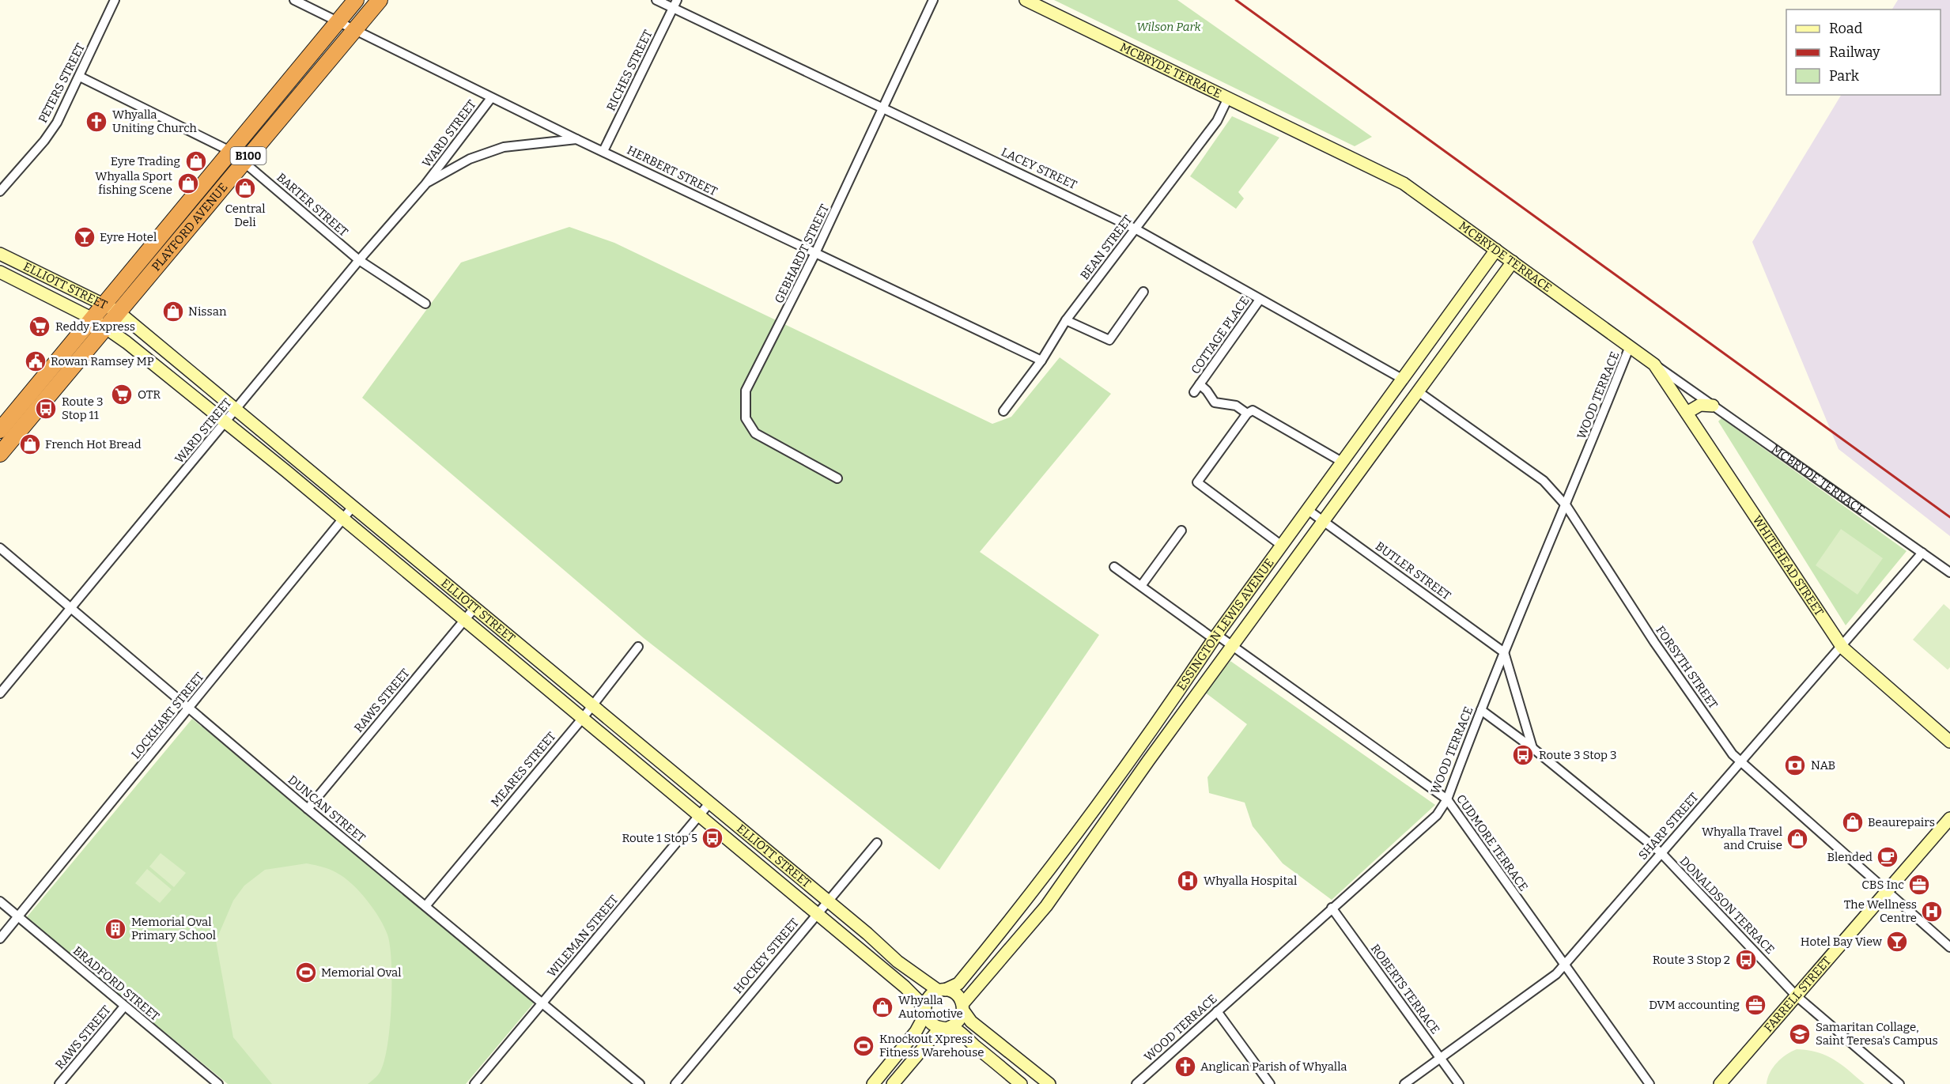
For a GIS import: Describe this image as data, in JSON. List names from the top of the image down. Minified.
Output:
{"streets":{"highway":["B100","PLAYFORD AVENUE"],"main road":["MCBRYDE TERRACE","ELLIOTT STREET","WHITEHEAD STREET","ESSINGTON LEWIS AVENUE","FARRELL STREET"],"street":["RICHES STREET","PETERS STREET","WARD STREET","LACEY STREET","HERBERT STREET","BARTER STREET","BEAN STREET","GEBHARDT STREET","COTTAGE PLACE","WOOD TERRACE","BUTLER STREET","FORSYTH STREET","RAWS STREET","LOCKHART STREET","MEARES STREET","DUNCAN STREET","SHARP STREET","CUDMORE TERRACE","DONALDSON TERRACE","WILEMAN STREET","HOCKEY STREET","BRADFORD STREET","ROBERTS TERRACE"]},"crossings":[["RICHES STREET","LACEY STREET"],["RICHES STREET","HERBERT STREET"],["MCBRYDE TERRACE","BEAN STREET"],["MCBRYDE TERRACE","WOOD TERRACE"],["MCBRYDE TERRACE","WHITEHEAD STREET"],["MCBRYDE TERRACE","ESSINGTON LEWIS AVENUE"],["MCBRYDE TERRACE","SHARP STREET"],["PETERS STREET","BARTER STREET"],["WARD STREET","HERBERT STREET"],["WARD STREET","BARTER STREET"],["WARD STREET","ELLIOTT STREET"],["WARD STREET","DUNCAN STREET"],["LACEY STREET","BEAN STREET"],["LACEY STREET","GEBHARDT STREET"],["LACEY STREET","COTTAGE PLACE"],["LACEY STREET","ESSINGTON LEWIS AVENUE"],["HERBERT STREET","PLAYFORD AVENUE"],["HERBERT STREET","BEAN STREET"],["HERBERT STREET","GEBHARDT STREET"],["BARTER STREET","PLAYFORD AVENUE"],["PLAYFORD AVENUE","ELLIOTT STREET"],["ELLIOTT STREET","ESSINGTON LEWIS AVENUE"],["ELLIOTT STREET","RAWS STREET"],["ELLIOTT STREET","LOCKHART STREET"],["ELLIOTT STREET","MEARES STREET"],["ELLIOTT STREET","WILEMAN STREET"],["ELLIOTT STREET","HOCKEY STREET"],["COTTAGE PLACE","ESSINGTON LEWIS AVENUE"],["WOOD TERRACE","BUTLER STREET"],["WOOD TERRACE","FORSYTH STREET"],["WOOD TERRACE","CUDMORE TERRACE"],["WOOD TERRACE","DONALDSON TERRACE"],["WOOD TERRACE","ROBERTS TERRACE"],["WHITEHEAD STREET","SHARP STREET"],["BUTLER STREET","ESSINGTON LEWIS AVENUE"],["ESSINGTON LEWIS AVENUE","FORSYTH STREET"],["ESSINGTON LEWIS AVENUE","CUDMORE TERRACE"],["FORSYTH STREET","SHARP STREET"],["FORSYTH STREET","FARRELL STREET"],["RAWS STREET","DUNCAN STREET"],["RAWS STREET","BRADFORD STREET"],["LOCKHART STREET","DUNCAN STREET"],["LOCKHART STREET","BRADFORD STREET"],["MEARES STREET","DUNCAN STREET"],["DUNCAN STREET","WILEMAN STREET"],["SHARP STREET","CUDMORE TERRACE"],["SHARP STREET","DONALDSON TERRACE"],["SHARP STREET","ROBERTS TERRACE"],["DONALDSON TERRACE","FARRELL STREET"]],"parks":["Wilson Park"],"places":{"church":["Whyalla Uniting Church","Anglican Parish of Whyalla"],"shop":["Eyre Trading","Whyalla Sport fishing Scene","Central Deli","Nissan","French Hot Bread","Beaurepairs","Whyalla Travel and Cruise","Whyalla Automotive"],"bar":["Eyre Hotel","Hotel Bay View"],"supermarket":["Reddy Express","OTR"],"public building":["Rowan Ramsey MP"],"bus stop":["Route 3 Stop 11","Route 3 Stop 3","Route 1 Stop 5","Route 3 Stop 2"],"bank":["NAB"],"cafe":["Blended"],"hospital":["Whyalla Hospital","The Wellness Centre"],"office":["CBS Inc","DVM accounting"],"building":["Memorial Oval Primary School"],"sports":["Memorial Oval","Knockout Xpress Fitness Warehouse"],"school or university":["Samaritan Collage, Saint Teresa's Campus"]},"legend":["Road","Railway","Park"]}
